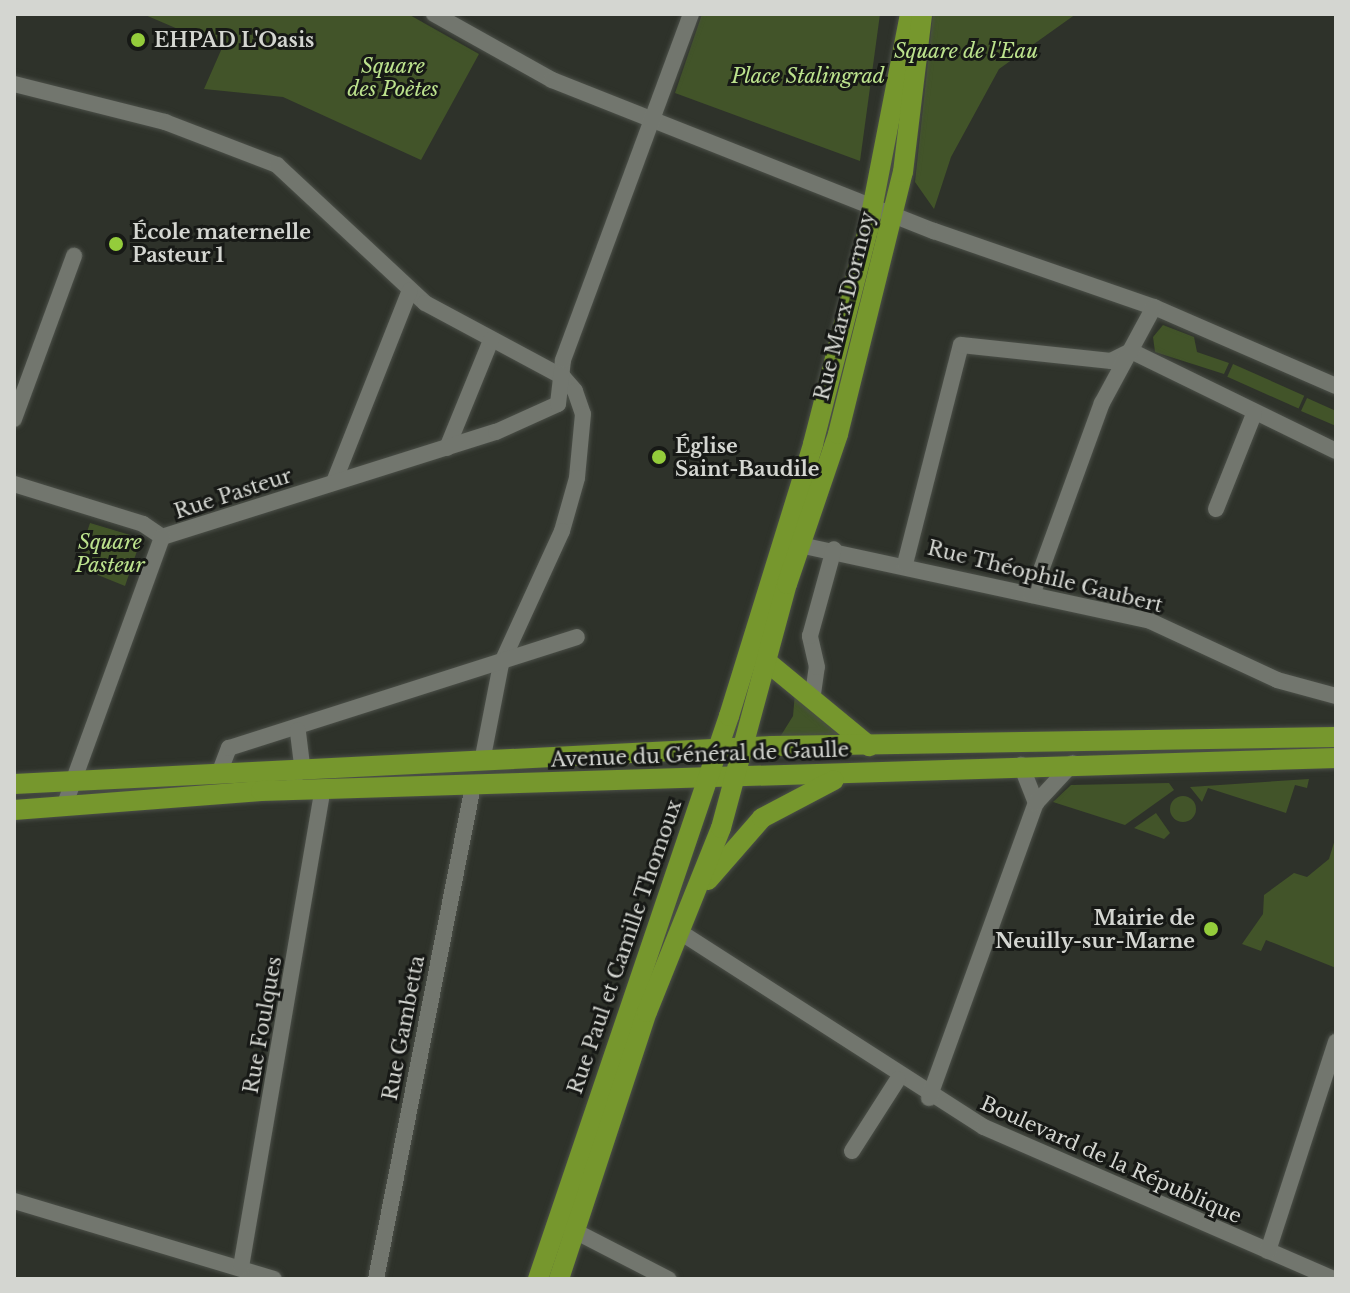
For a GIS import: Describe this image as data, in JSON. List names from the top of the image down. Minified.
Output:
{"streets":{"main road":["Rue Marx Dormoy","Avenue du Général de Gaulle","Rue Paul et Camille Thomoux"],"street":["Rue Pasteur","Rue Théophile Gaubert","Rue Foulques","Rue Gambetta","Boulevard de la République"]},"crossings":[["Rue Marx Dormoy","Rue Théophile Gaubert"],["Rue Marx Dormoy","Rue Paul et Camille Thomoux"],["Rue Pasteur","Avenue du Général de Gaulle"],["Avenue du Général de Gaulle","Rue Paul et Camille Thomoux"],["Avenue du Général de Gaulle","Rue Foulques"],["Avenue du Général de Gaulle","Rue Gambetta"],["Rue Paul et Camille Thomoux","Boulevard de la République"]],"parks":["Square de l'Eau","Square des Poètes","Place Stalingrad","Square Pasteur"],"places":["EHPAD L'Oasis","École maternelle Pasteur 1","Église Saint-Baudile","Mairie de Neuilly-sur-Marne"]}
